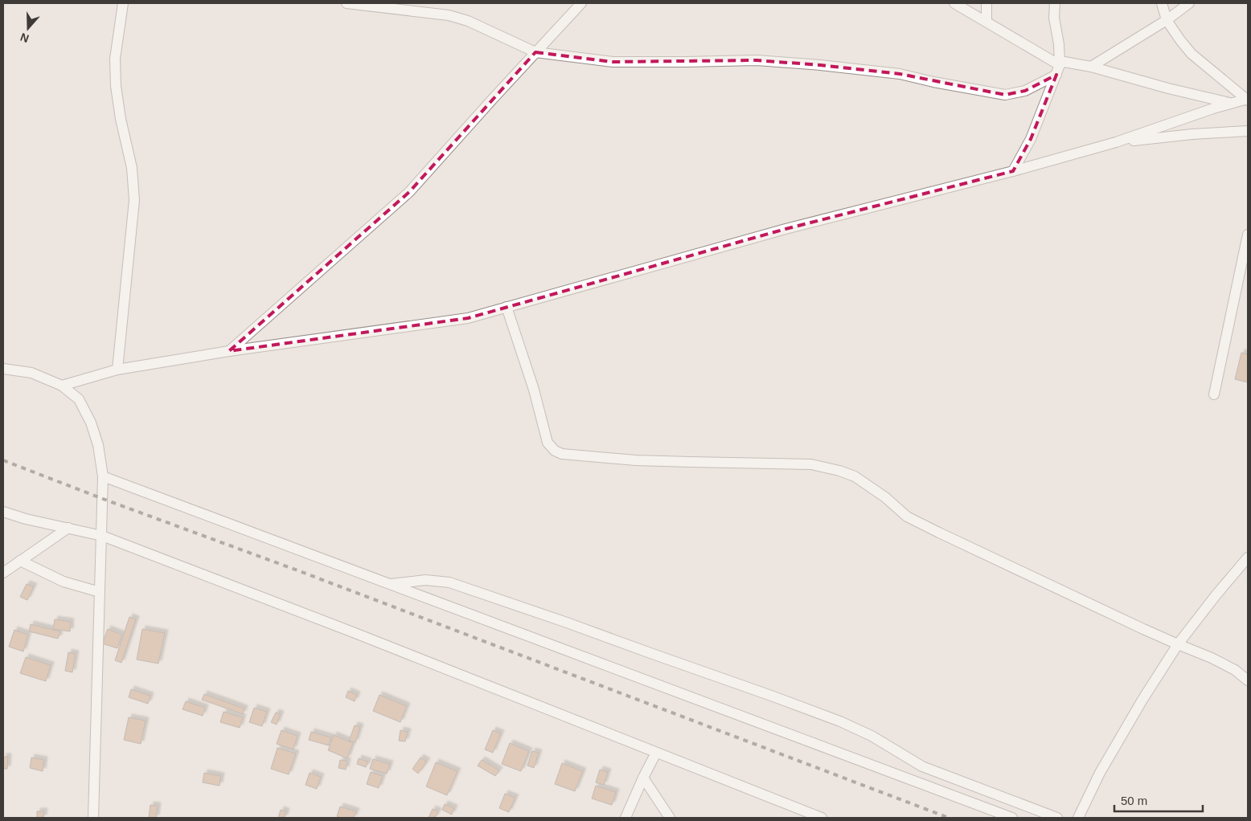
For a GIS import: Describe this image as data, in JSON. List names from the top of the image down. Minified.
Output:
{"scale_bar":"50 m","north":"bottom"}
